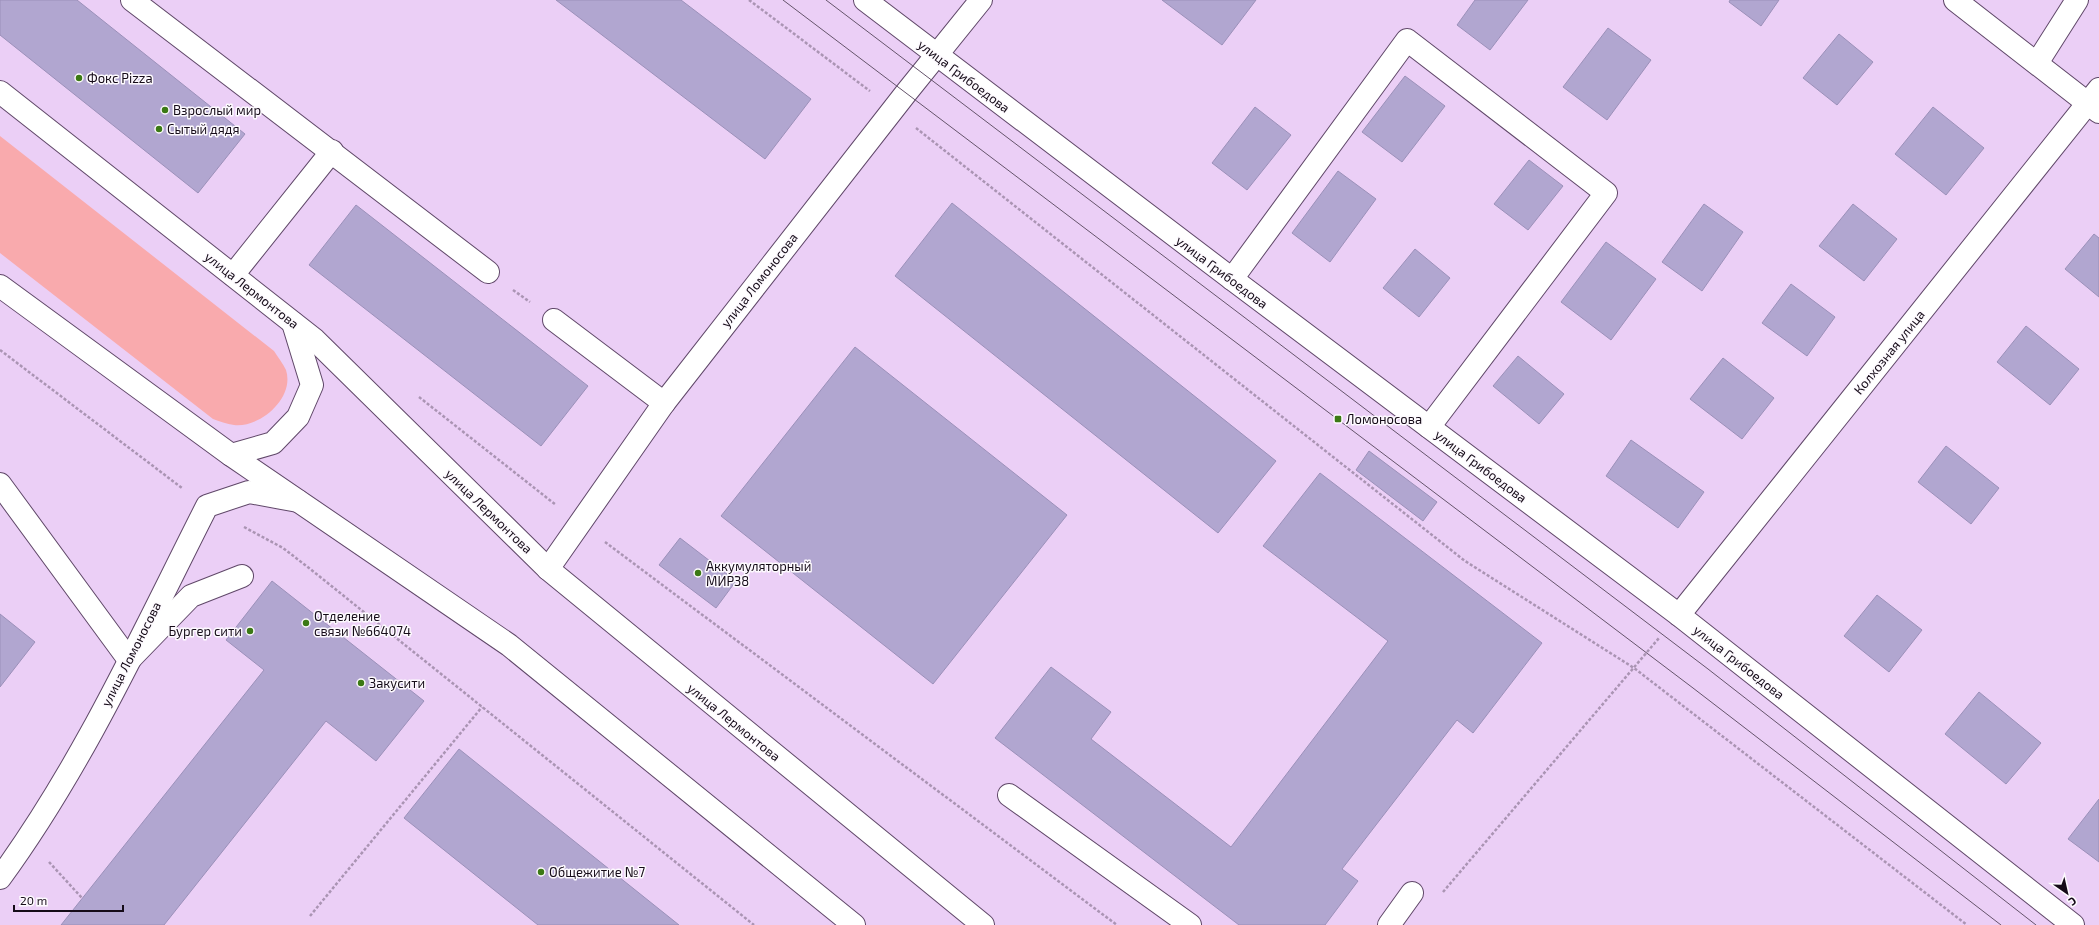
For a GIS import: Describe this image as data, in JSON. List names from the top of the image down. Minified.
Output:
{"streets":{"street":["улица Грибоедова","улица Ломоносова","улица Лермонтова","Колхозная улица"]},"crossings":[["улица Грибоедова","улица Ломоносова"],["улица Грибоедова","Колхозная улица"],["улица Ломоносова","улица Лермонтова"]],"places":{"other":["Фокс Pizza","Взрослый мир","Сытый дядя","Аккумуляторный МИР38","Отделение связи №664074","Бургер сити","Закусити","Общежитие №7"],"transit":["Ломоносова"]},"scale_bar":"20 m","north":"bottom right"}
